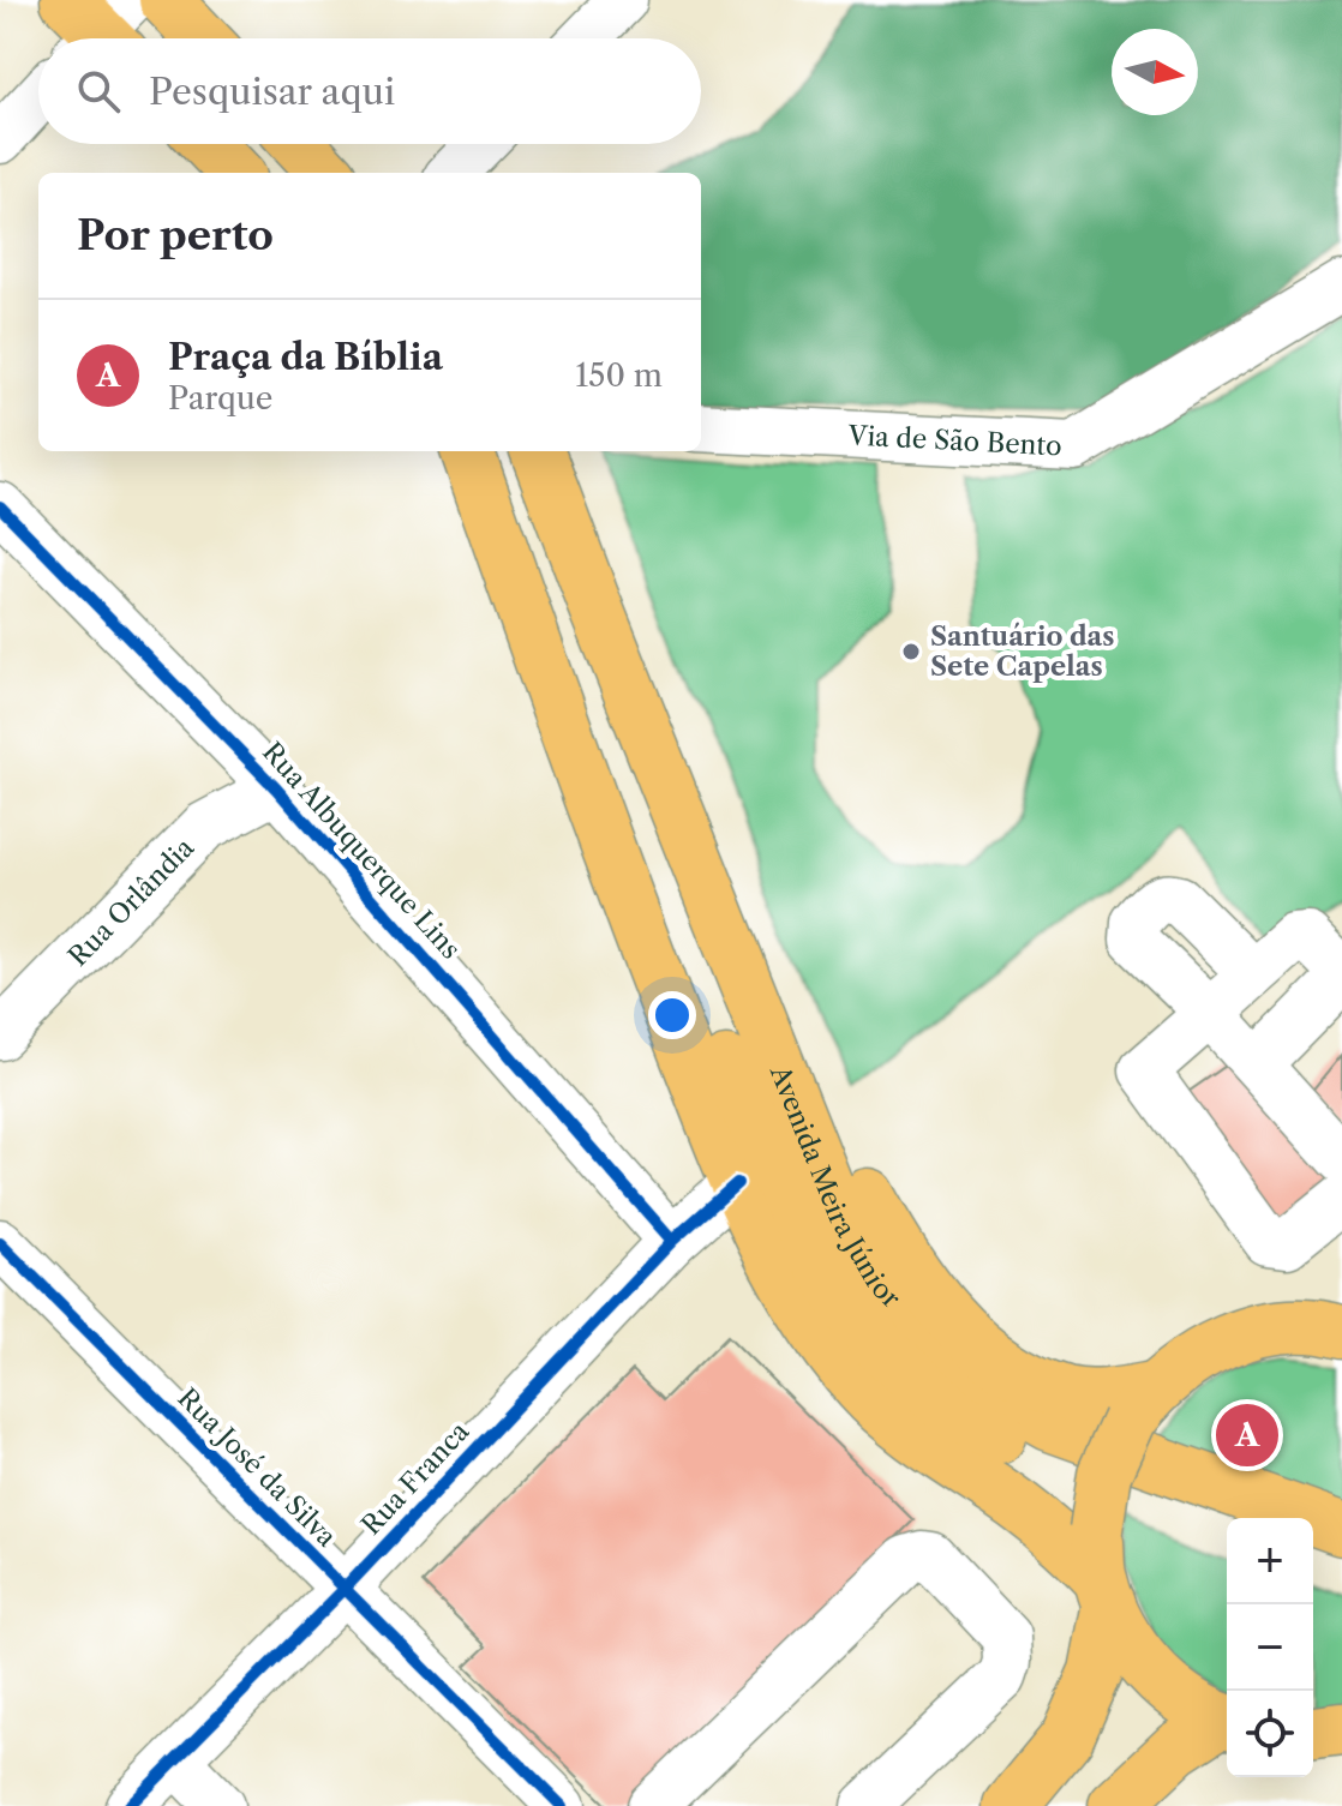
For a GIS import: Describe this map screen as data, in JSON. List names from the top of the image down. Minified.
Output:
{"streets":{"main road":["Avenida Meira Júnior"],"street":["Via de São Bento","Rua Albuquerque Lins","Rua Orlândia","Rua José da Silva","Rua Franca"]},"crossings":[["Rua Albuquerque Lins","Rua Orlândia"],["Rua Albuquerque Lins","Rua Franca"],["Avenida Meira Júnior","Rua Franca"],["Rua José da Silva","Rua Franca"]],"places":["Santuário das Sete Capelas"],"north":"right","page":{"search":"Pesquisar aqui","heading":"Por perto","list":[{"mark":"A","name":"Praça da Bíblia","note":"Parque","value":"150 m"}],"pins":"A","map_buttons":["+","−"]}}
